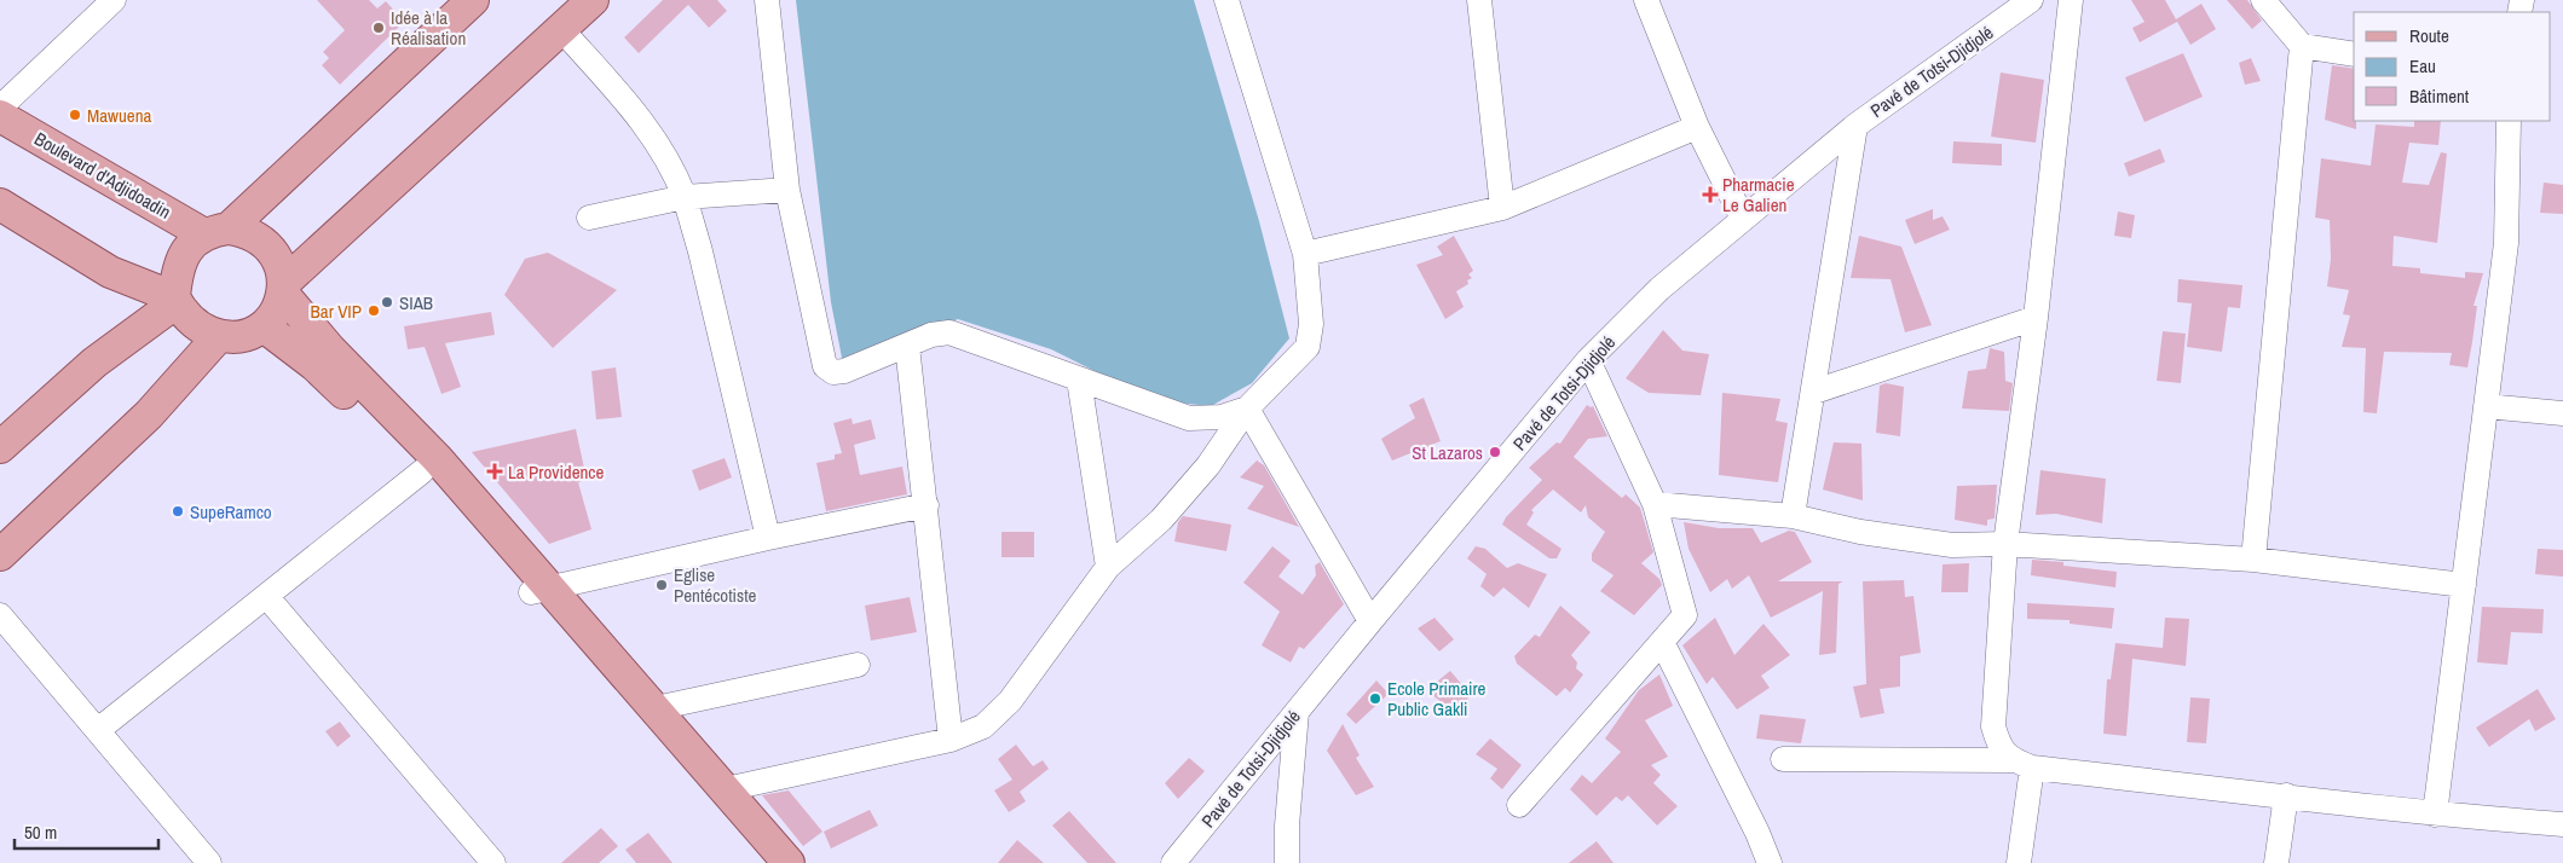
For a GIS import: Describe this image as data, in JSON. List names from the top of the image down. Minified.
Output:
{"streets":{"main road":["Boulevard d'Adjidoadin"],"street":["Pavé de Totsi-Djidjolé"]},"places":{"other":["Idée à la Réalisation","Mawuena","SIAB","Bar VIP","St Lazaros","SupeRamco","Eglise Pentécotiste","Ecole Primaire Public Gakli"],"health":["Pharmacie Le Galien","La Providence"]},"legend":["Route","Eau","Bâtiment"],"scale_bar":"50 m"}
